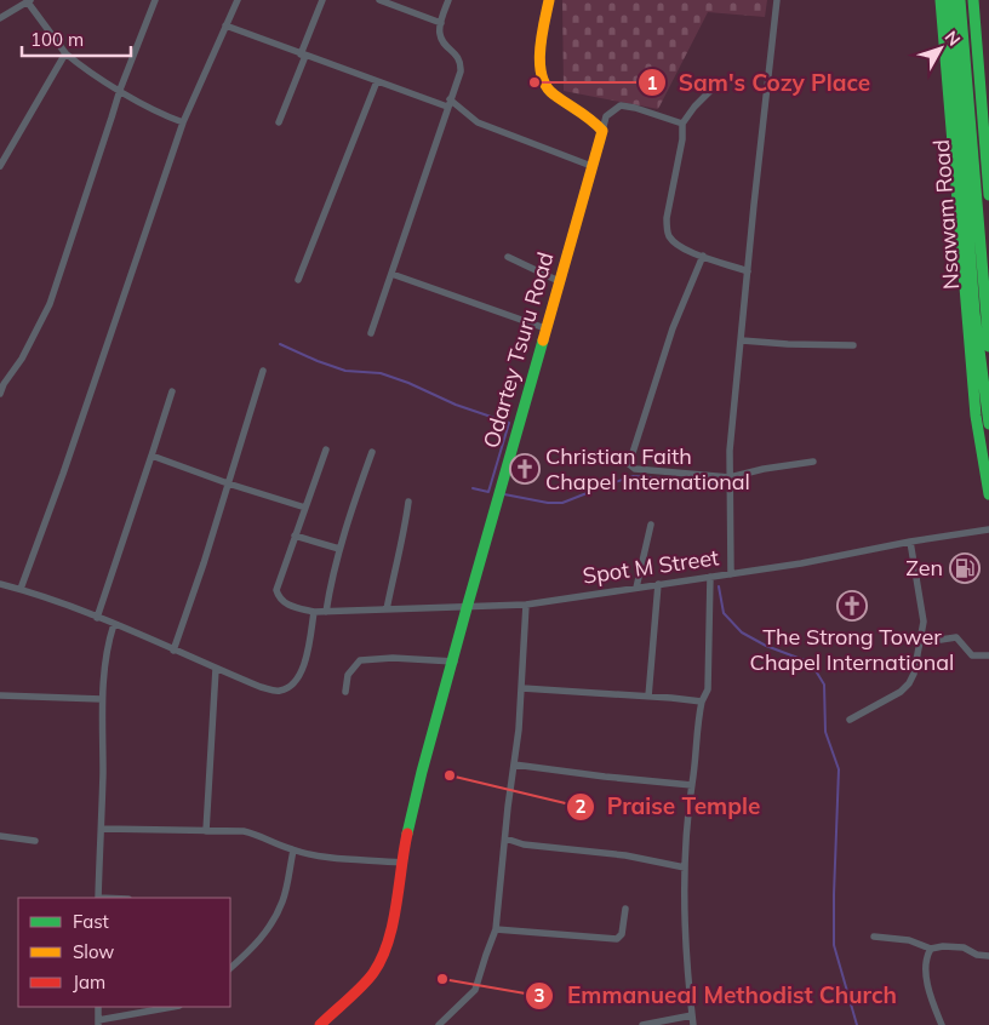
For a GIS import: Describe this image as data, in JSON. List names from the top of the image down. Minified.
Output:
{"streets":{"main road":["Nsawam Road","Odartey Tsuru Road"],"street":["Spot M Street"]},"crossings":[["Odartey Tsuru Road","Spot M Street"]],"places":{"other":["Sam's Cozy Place","Praise Temple","Emmanueal Methodist Church"],"church":["Christian Faith Chapel International","The Strong Tower Chapel International"],"fuel station":["Zen"]},"legend":["Fast","Slow","Jam"],"scale_bar":"100 m","north":"top right"}
